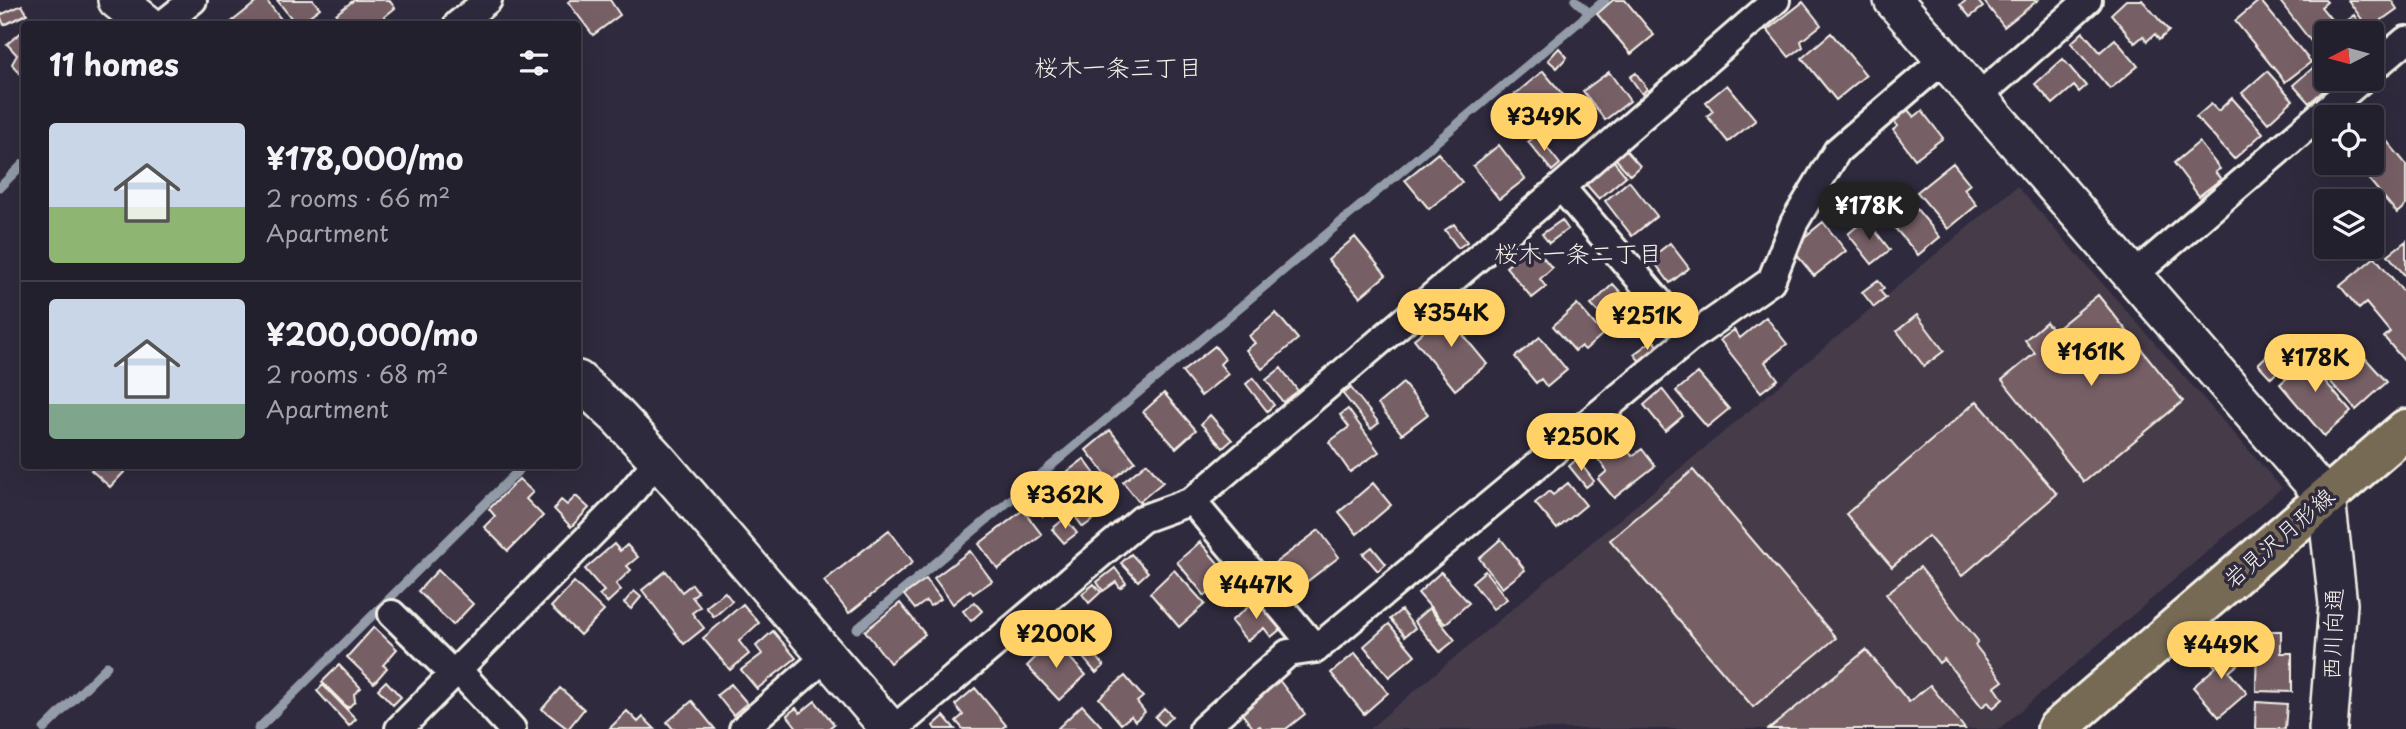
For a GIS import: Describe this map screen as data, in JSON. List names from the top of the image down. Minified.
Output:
{"streets":{"main road":["岩見沢月形線"],"street":["西川向通"]},"crossings":[["岩見沢月形線","西川向通"]],"districts":["桜木一条三丁目","桜木一条二丁目"],"north":"left","page":{"heading":"11 homes","price":["¥349K","¥178K","¥354K","¥251K","¥161K","¥178K","¥250K","¥362K","¥447K","¥200K","¥449K"],"list":[{"name":"¥178,000/mo","note":"2 rooms · 66 m² · Apartment"},{"name":"¥200,000/mo","note":"2 rooms · 68 m² · Apartment"}]}}
